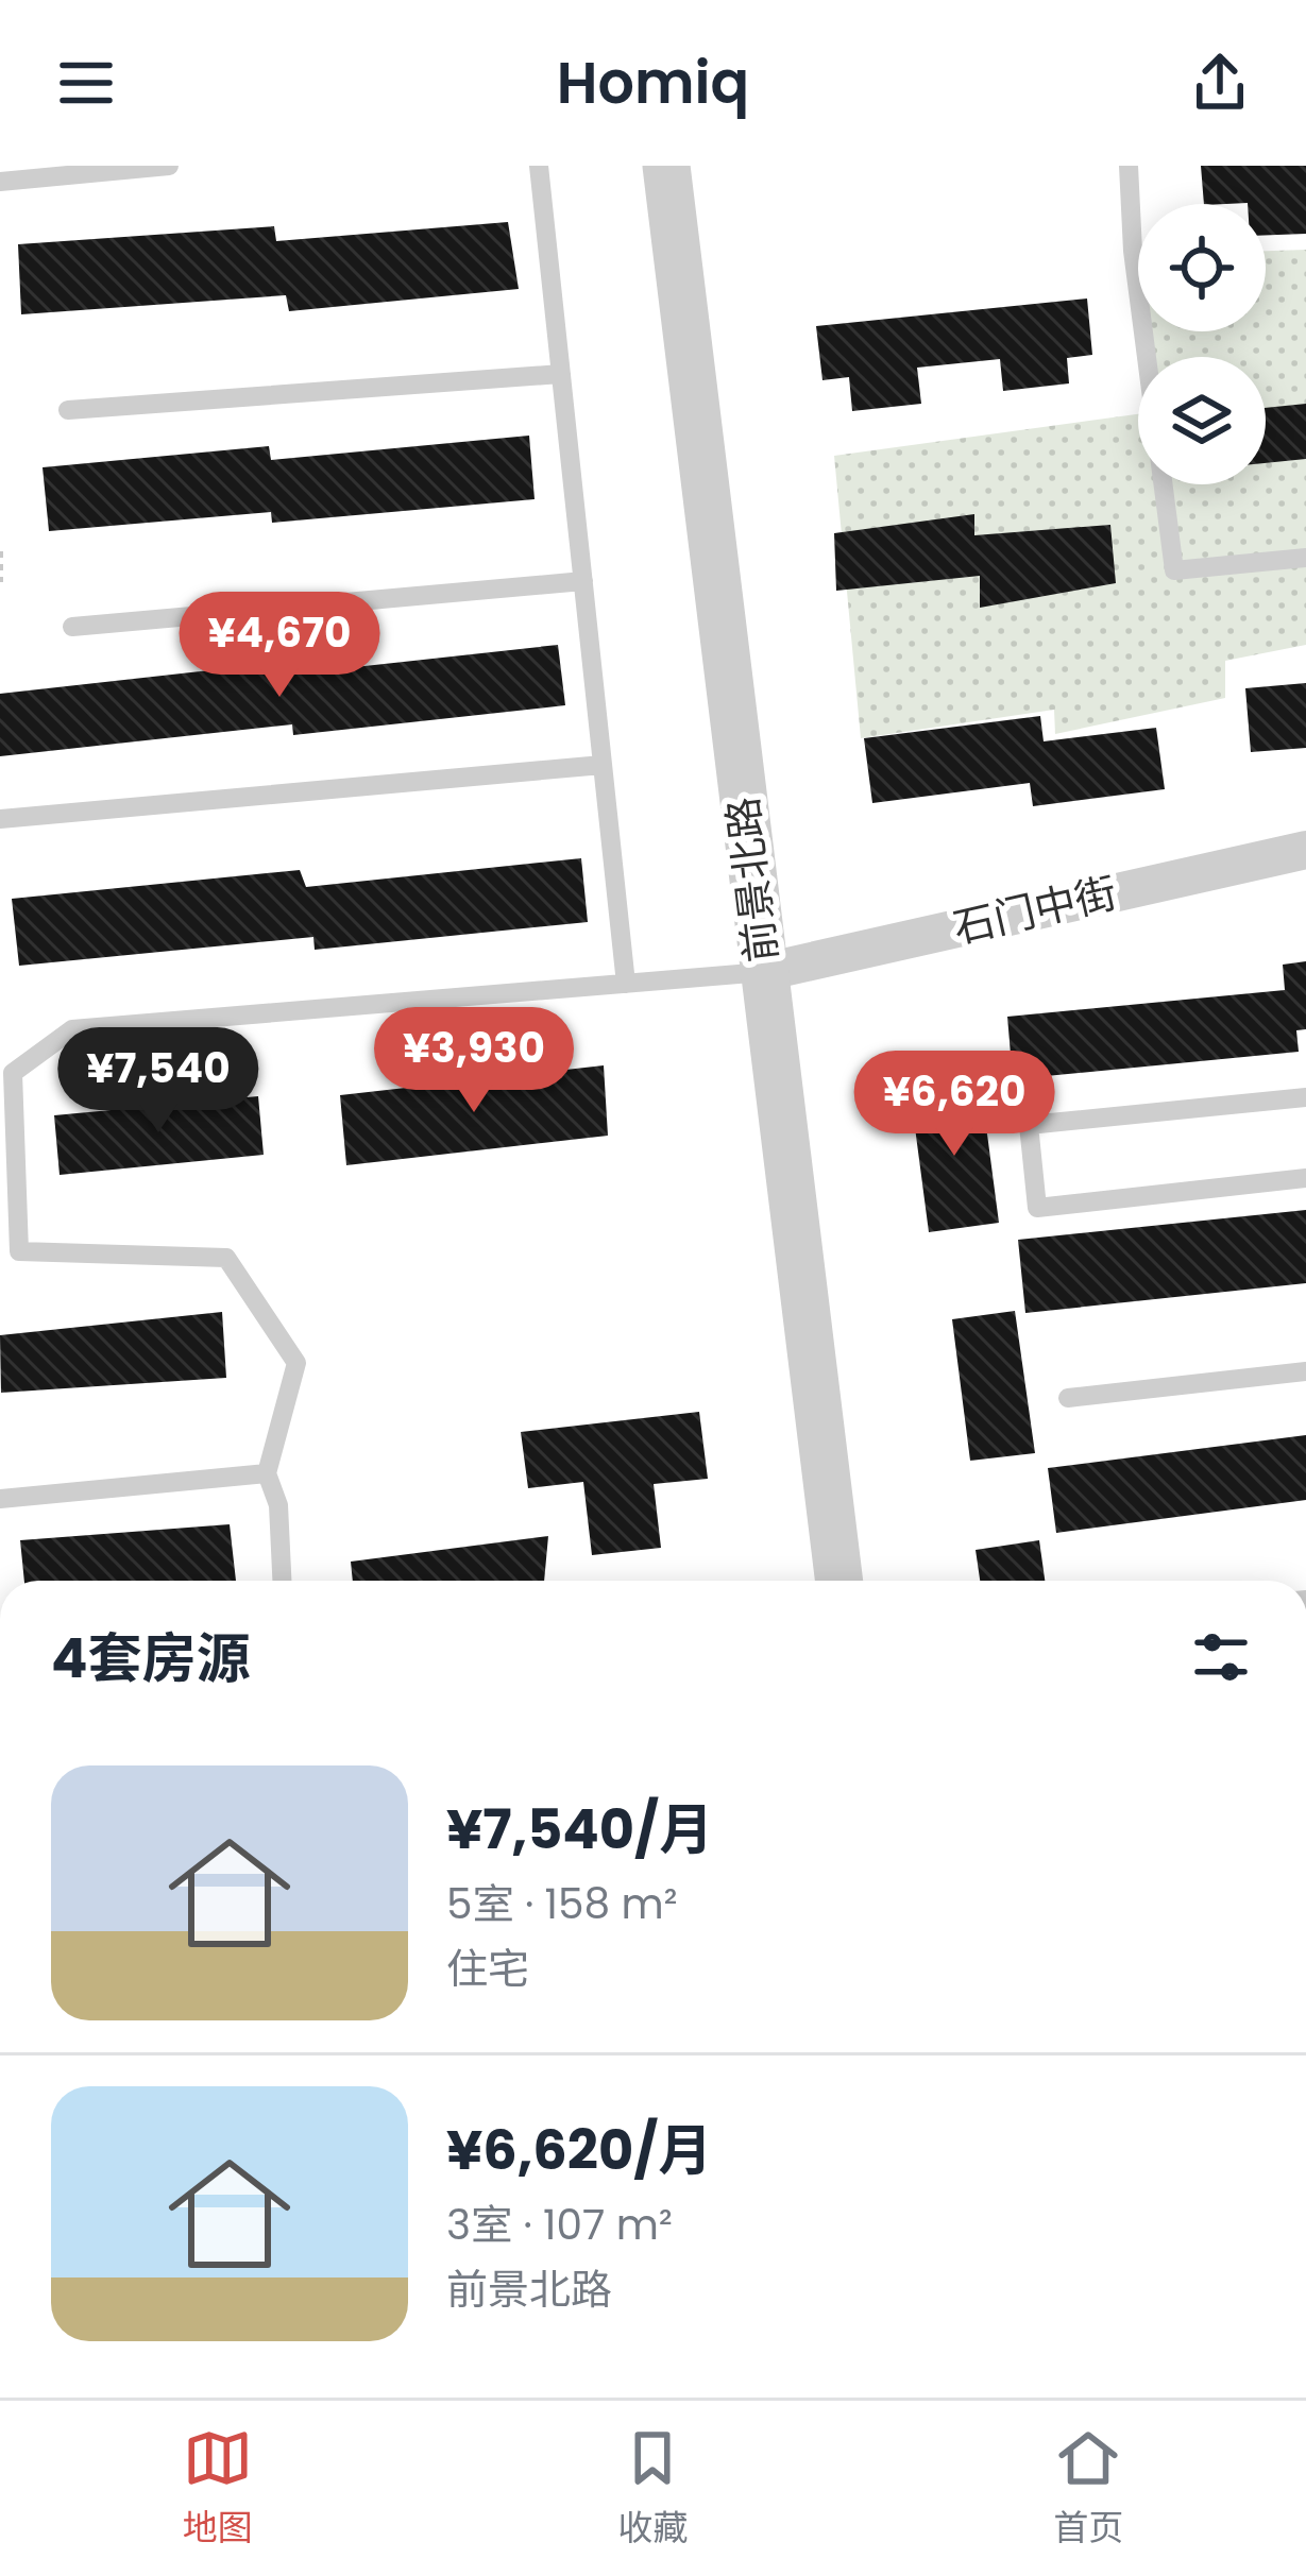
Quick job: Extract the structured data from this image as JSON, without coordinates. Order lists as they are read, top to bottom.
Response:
{
  "streets": {
    "street": ["前景北路", "石门中街"]
  },
  "crossings": [
    ["前景北路", "石门中街"]
  ],
  "page": {
    "header": "Homiq",
    "price": [
      "¥4,670",
      "¥3,930",
      "¥7,540",
      "¥6,620"
    ],
    "heading": "4套房源",
    "list": [
      {
        "name": "¥7,540/月",
        "note": "5室 · 158 m² · 住宅"
      },
      {
        "name": "¥6,620/月",
        "note": "3室 · 107 m² · 前景北路"
      }
    ],
    "tabs": ["地图", "收藏", "首页"]
  }
}
